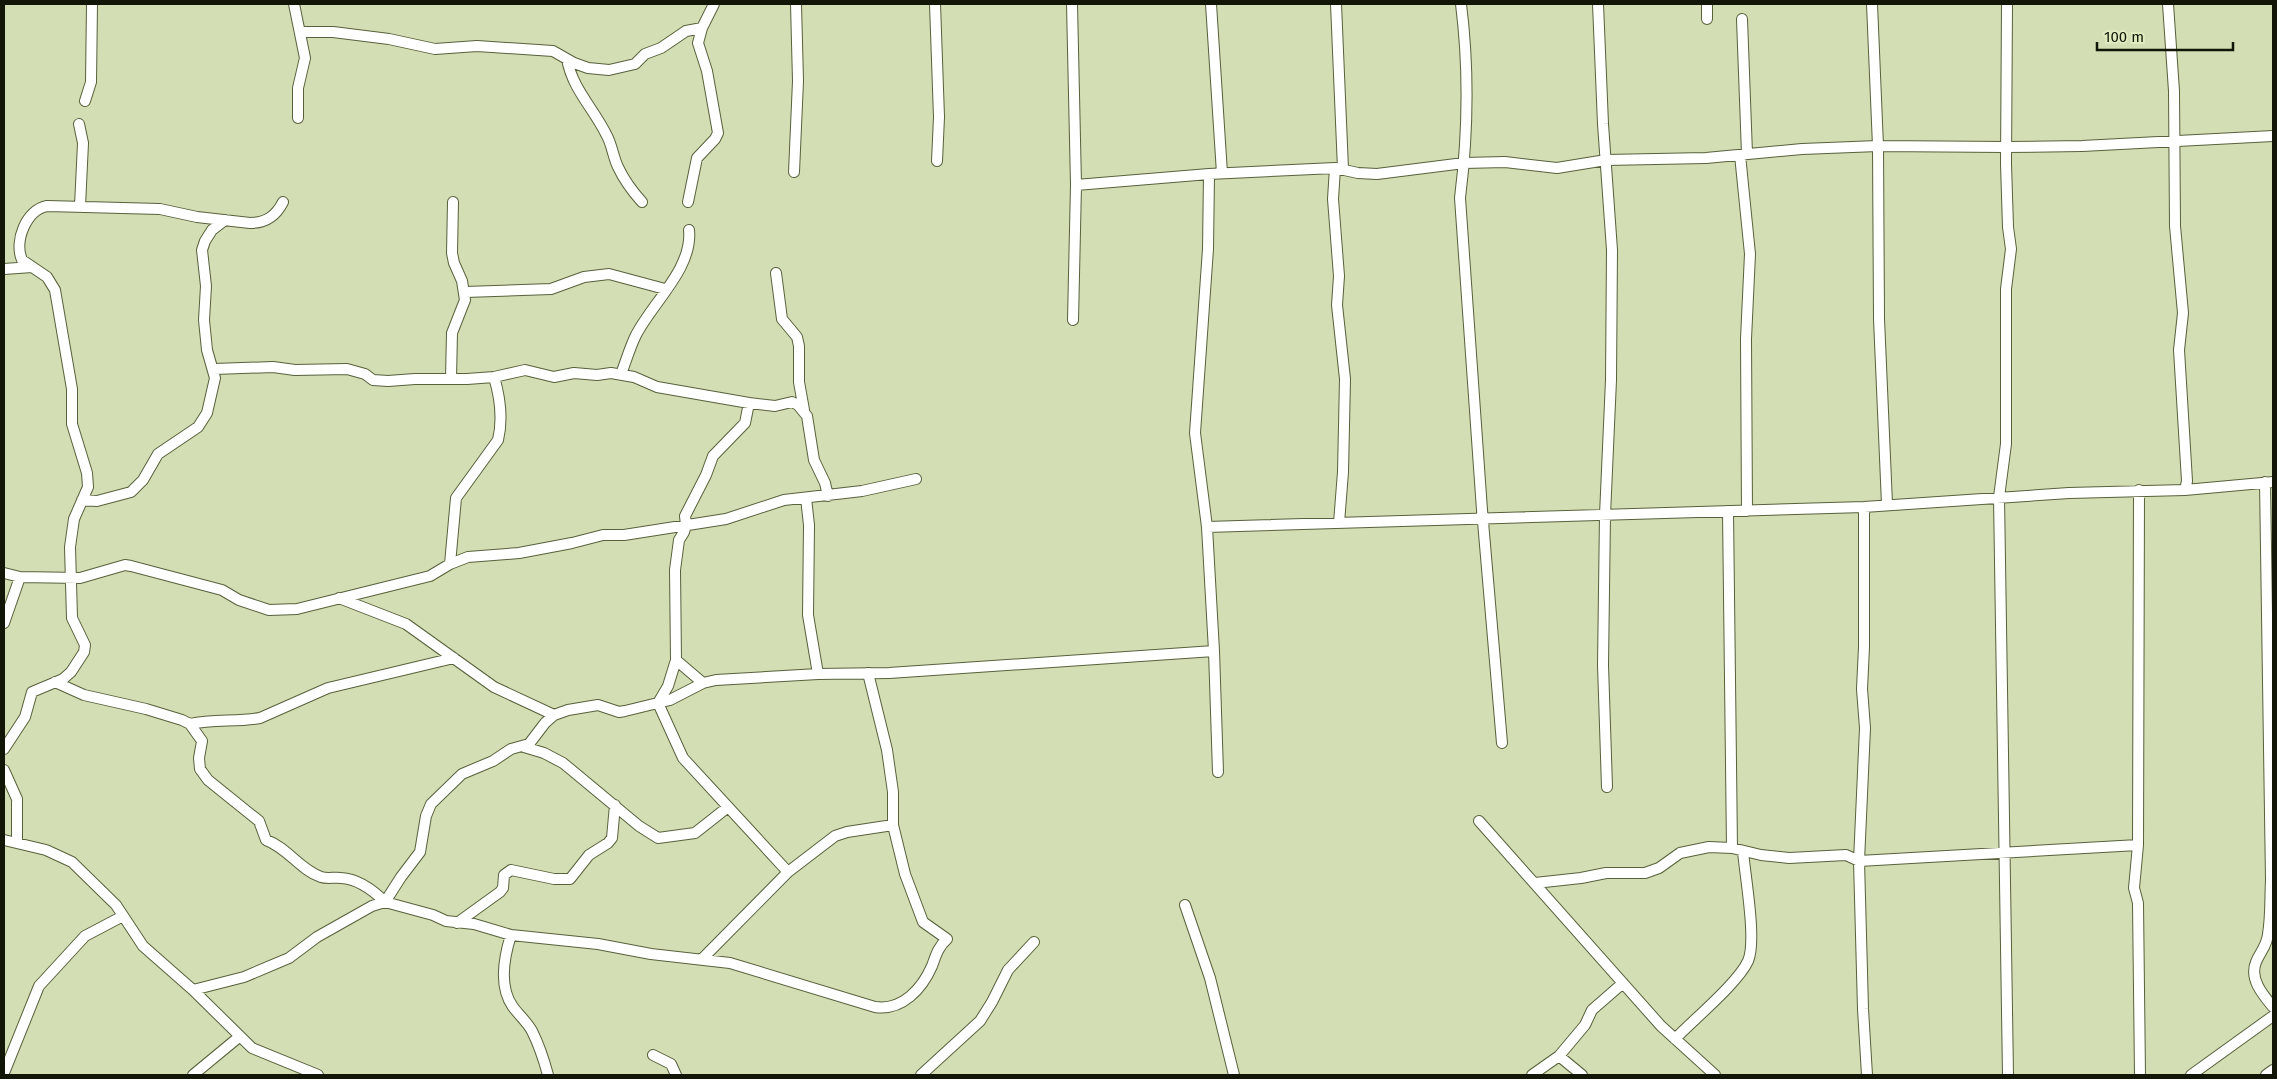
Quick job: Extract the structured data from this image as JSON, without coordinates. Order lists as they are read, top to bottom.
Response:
{
  "scale_bar": "100 m"
}
